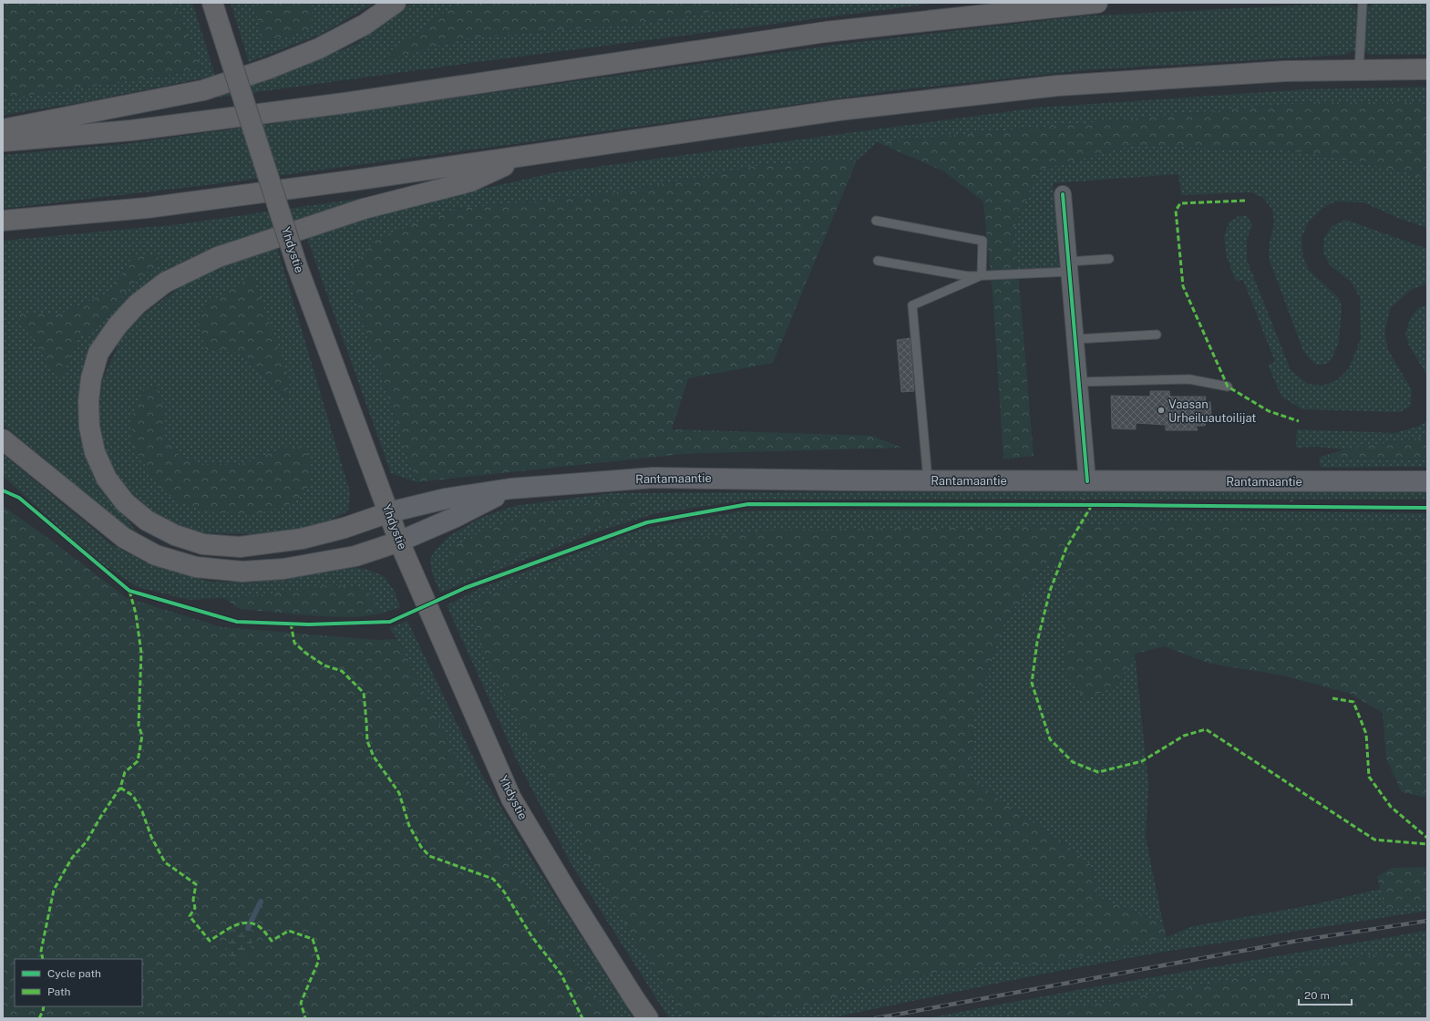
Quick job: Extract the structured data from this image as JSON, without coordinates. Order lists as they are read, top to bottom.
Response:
{
  "streets": {
    "highway": ["Yhdystie"],
    "main road": ["Rantamaantie"]
  },
  "crossings": [
    ["Yhdystie", "Rantamaantie"]
  ],
  "places": ["Vaasan Urheiluautoilijat"],
  "legend": ["Cycle path", "Path"],
  "scale_bar": "20 m"
}
